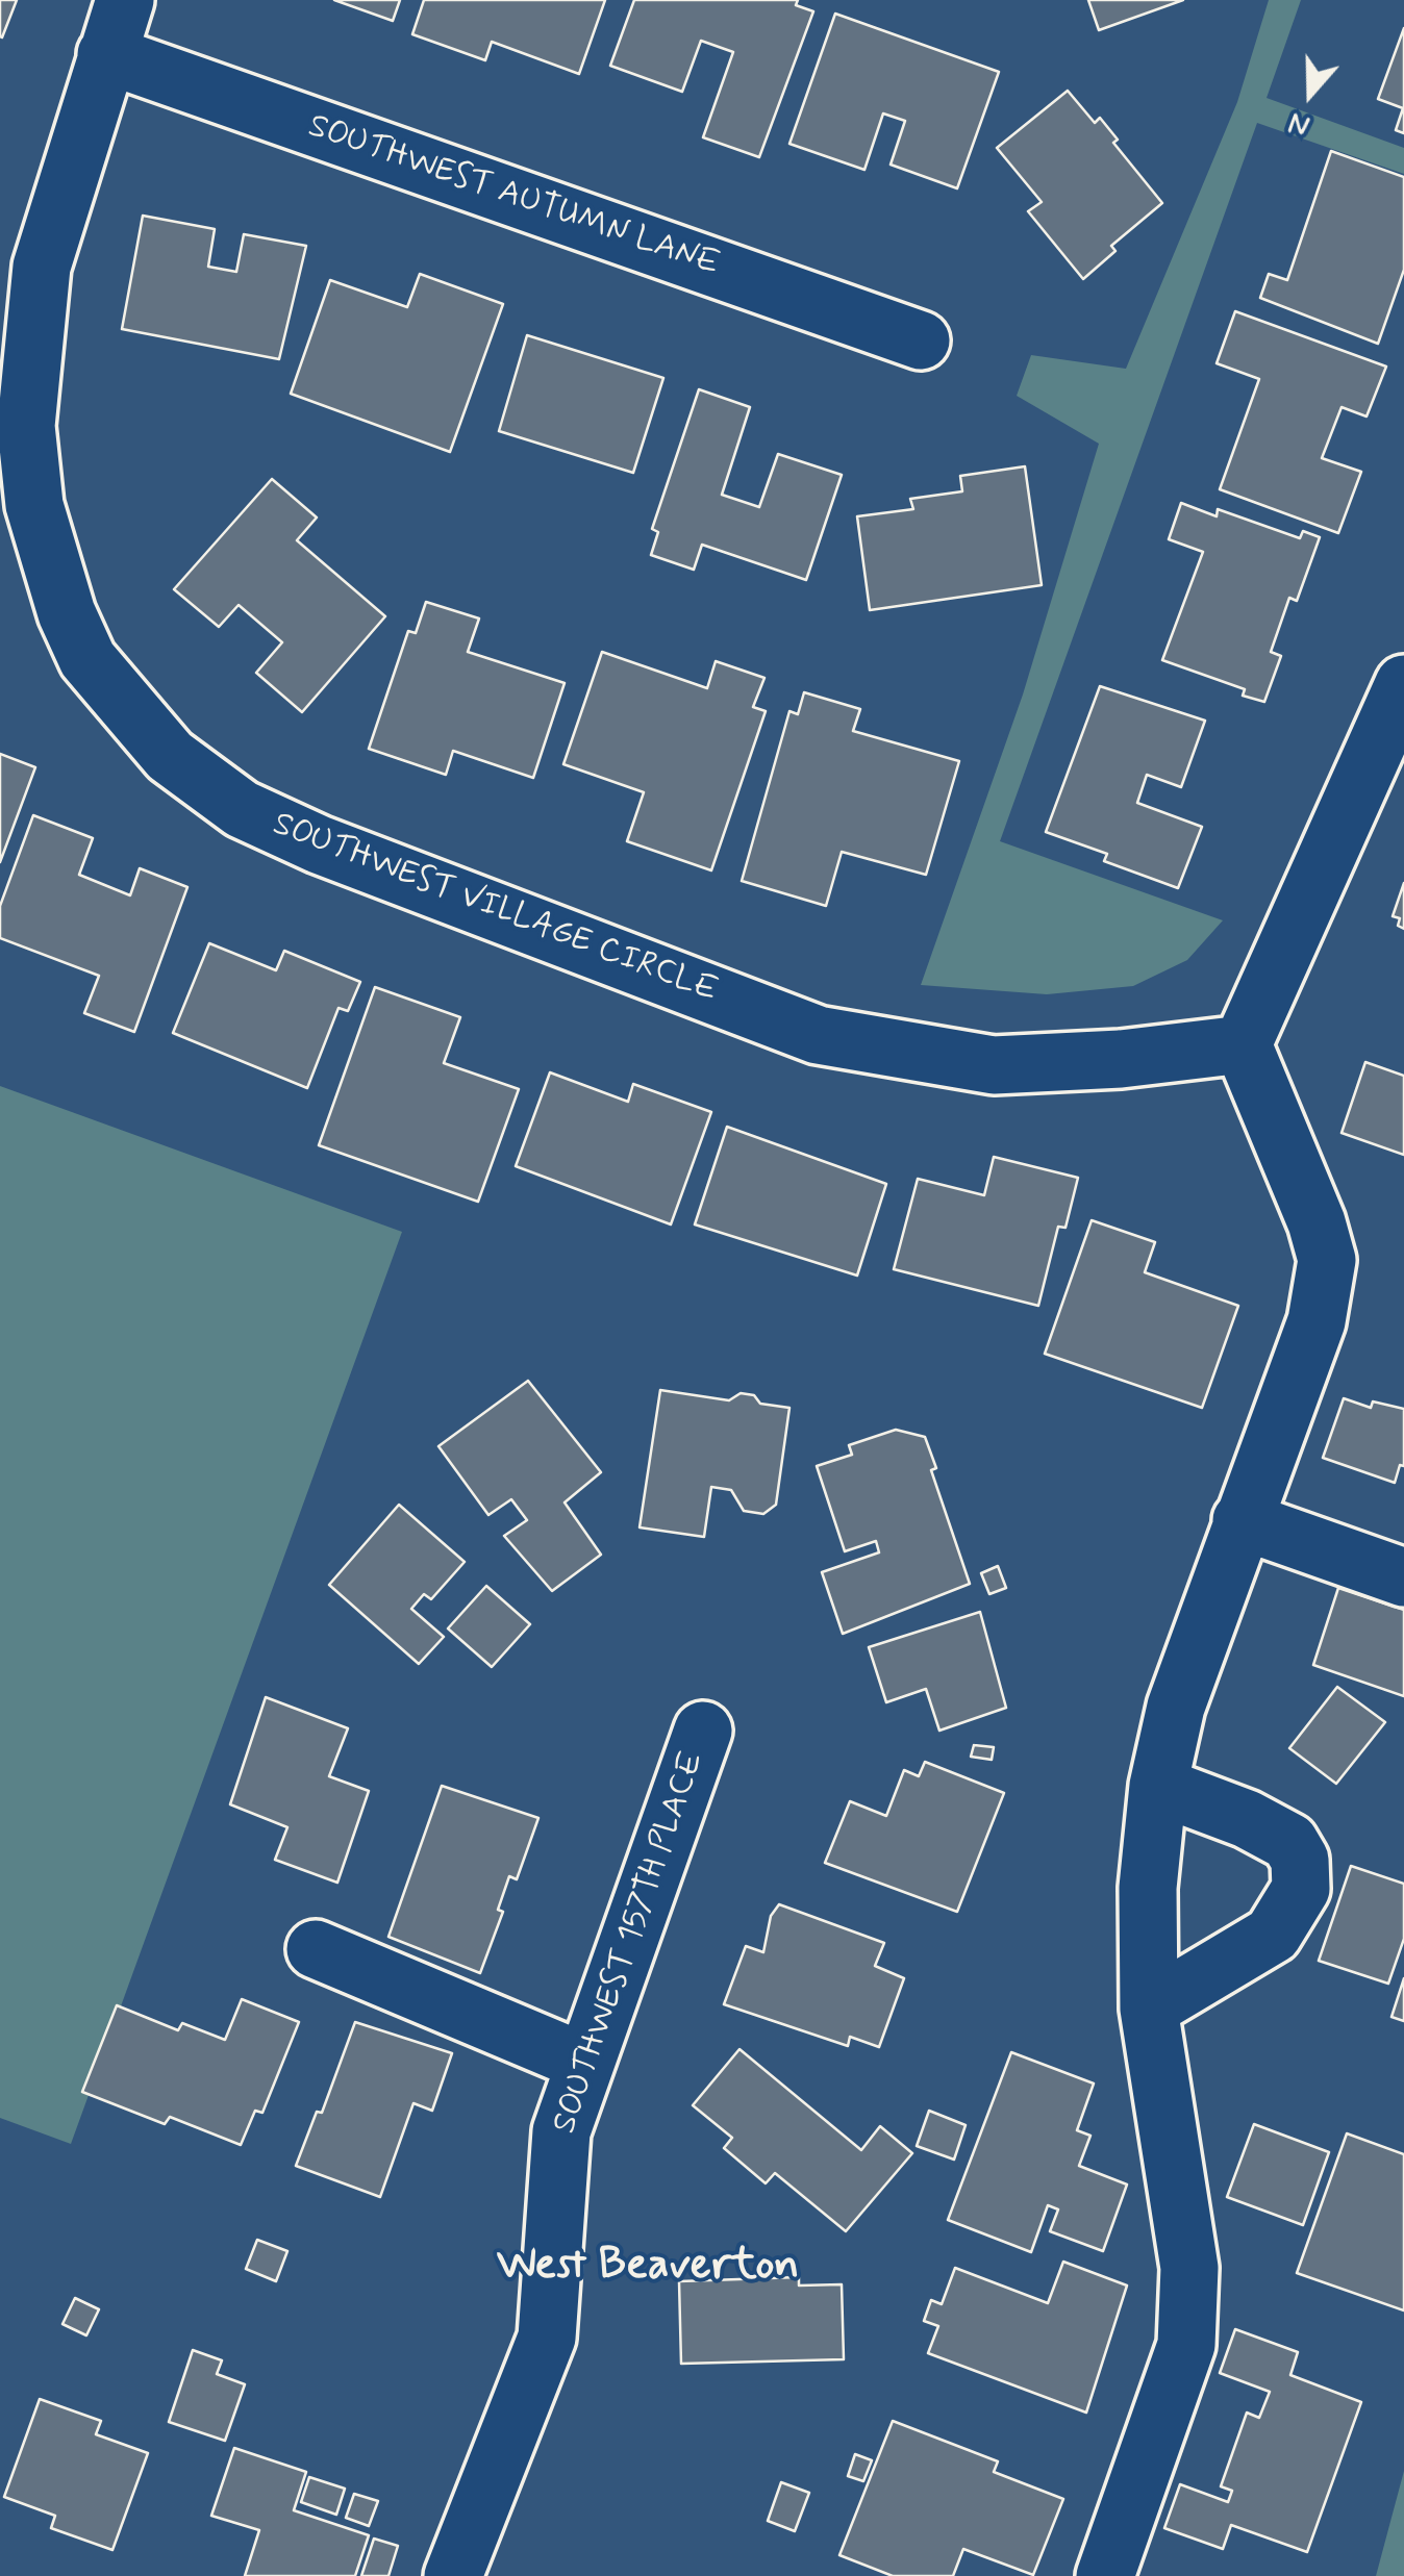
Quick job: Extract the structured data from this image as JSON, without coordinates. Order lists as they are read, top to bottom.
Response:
{
  "streets": {
    "street": ["SOUTHWEST AUTUMN LANE", "SOUTHWEST VILLAGE CIRCLE", "SOUTHWEST 157TH PLACE"]
  },
  "crossings": [
    ["SOUTHWEST AUTUMN LANE", "SOUTHWEST VILLAGE CIRCLE"]
  ],
  "districts": ["West Beaverton"],
  "north": "bottom"
}
